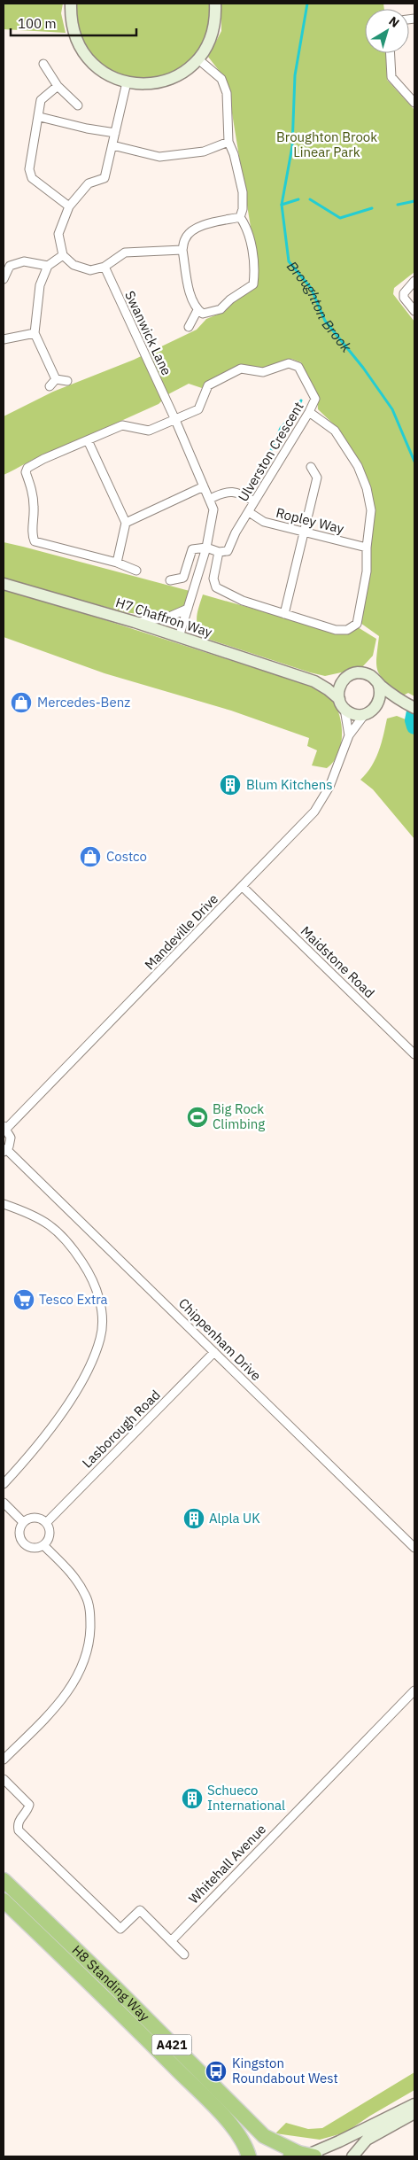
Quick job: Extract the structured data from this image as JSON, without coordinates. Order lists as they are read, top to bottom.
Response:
{
  "streets": {
    "highway": ["H8 Standing Way", "A421"],
    "street": [
      "Swanwick Lane",
      "Ulverston Crescent",
      "Ropley Way",
      "H7 Chaffron Way",
      "Mandeville Drive",
      "Maidstone Road",
      "Chippenham Drive",
      "Lasborough Road",
      "Whitehall Avenue"
    ]
  },
  "crossings": [
    ["Swanwick Lane", "Ulverston Crescent"],
    ["Swanwick Lane", "H7 Chaffron Way"],
    ["Ulverston Crescent", "Ropley Way"],
    ["H7 Chaffron Way", "Mandeville Drive"],
    ["Mandeville Drive", "Maidstone Road"],
    ["Chippenham Drive", "Lasborough Road"]
  ],
  "water": ["Broughton Brook"],
  "parks": ["Broughton Brook Linear Park"],
  "places": {
    "shop": ["Mercedes-Benz", "Costco"],
    "building": ["Blum Kitchens", "Alpla UK", "Schueco International"],
    "sports": ["Big Rock Climbing"],
    "supermarket": ["Tesco Extra"],
    "bus stop": ["Kingston Roundabout West"]
  },
  "scale_bar": "100 m",
  "north": "top right"
}
